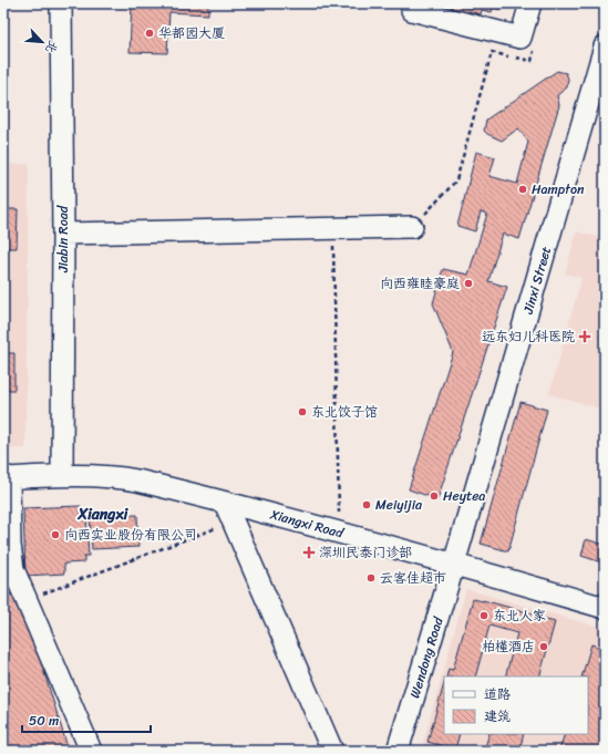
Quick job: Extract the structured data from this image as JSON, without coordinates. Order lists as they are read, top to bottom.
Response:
{
  "streets": {
    "street": [
      "Jiabin Road",
      "Jinxi Street",
      "Xiangxi Road",
      "Wendong Road"
    ]
  },
  "crossings": [
    ["Jiabin Road", "Xiangxi Road"],
    ["Jinxi Street", "Xiangxi Road"],
    ["Jinxi Street", "Wendong Road"],
    ["Xiangxi Road", "Wendong Road"]
  ],
  "districts": ["Xiangxi"],
  "places": {
    "other": [
      "华都园大厦",
      "Hampton",
      "向西雍睦豪庭",
      "东北饺子馆",
      "Heytea",
      "Meiyijia",
      "向西实业股份有限公司",
      "云客佳超市",
      "东北人家",
      "柏槿酒店"
    ],
    "health": ["远东妇儿科医院", "深圳民泰门诊部"]
  },
  "legend": ["道路", "建筑"],
  "scale_bar": "50 m",
  "north": "bottom right"
}
